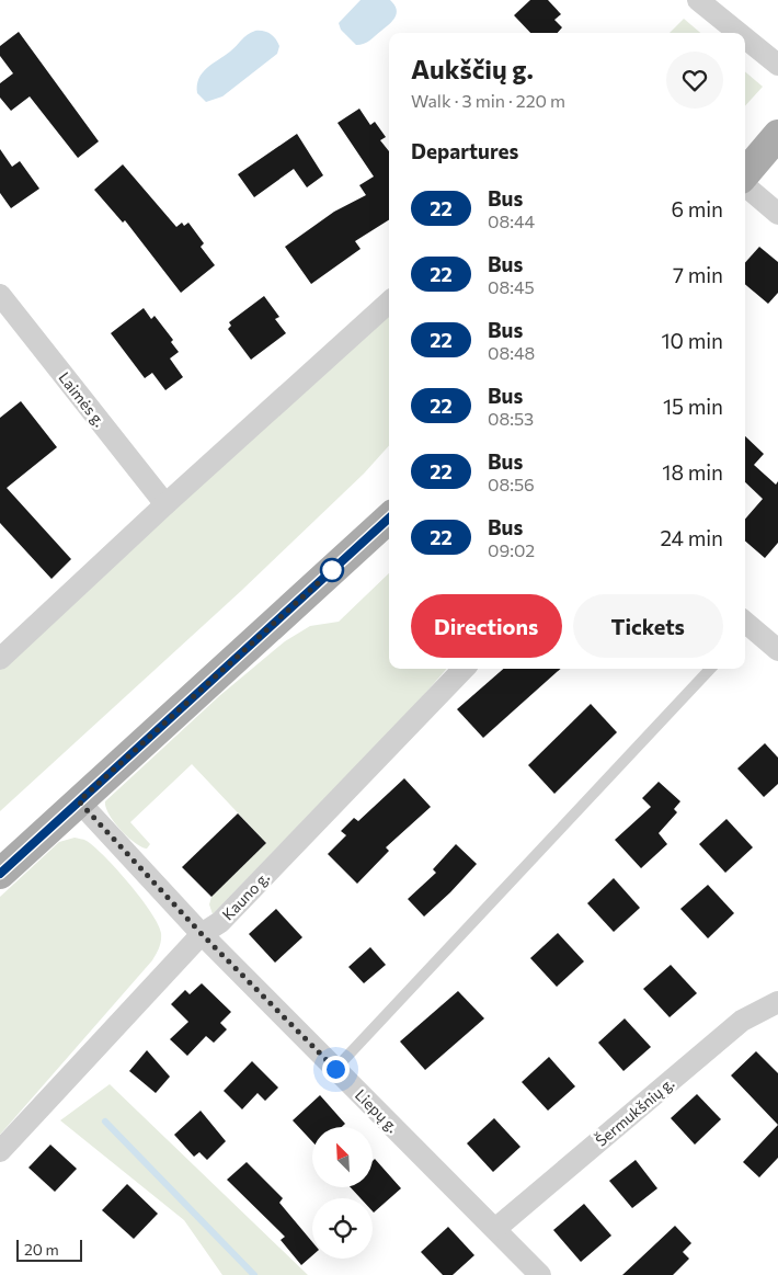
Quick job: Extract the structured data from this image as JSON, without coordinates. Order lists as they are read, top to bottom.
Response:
{
  "streets": {
    "street": [
      "Laimės g.",
      "Kauno g.",
      "Liepų g.",
      "Šermukšnių g."
    ]
  },
  "crossings": [
    ["Kauno g.", "Liepų g."],
    ["Liepų g.", "Šermukšnių g."]
  ],
  "lines": ["bus line 22"],
  "scale_bar": "20 m",
  "north": "top left",
  "page": {
    "heading": [
      ["Aukščių g.", "Walk · 3 min · 220 m"],
      "Departures"
    ],
    "list": [
      {
        "mark": "22",
        "name": "Bus",
        "note": "08:44",
        "value": "6 min"
      },
      {
        "mark": "22",
        "name": "Bus",
        "note": "08:45",
        "value": "7 min"
      },
      {
        "mark": "22",
        "name": "Bus",
        "note": "08:48",
        "value": "10 min"
      },
      {
        "mark": "22",
        "name": "Bus",
        "note": "08:53",
        "value": "15 min"
      },
      {
        "mark": "22",
        "name": "Bus",
        "note": "08:56",
        "value": "18 min"
      },
      {
        "mark": "22",
        "name": "Bus",
        "note": "09:02",
        "value": "24 min"
      }
    ],
    "buttons": ["Directions", "Tickets"],
    "scale": "20 m"
  }
}
